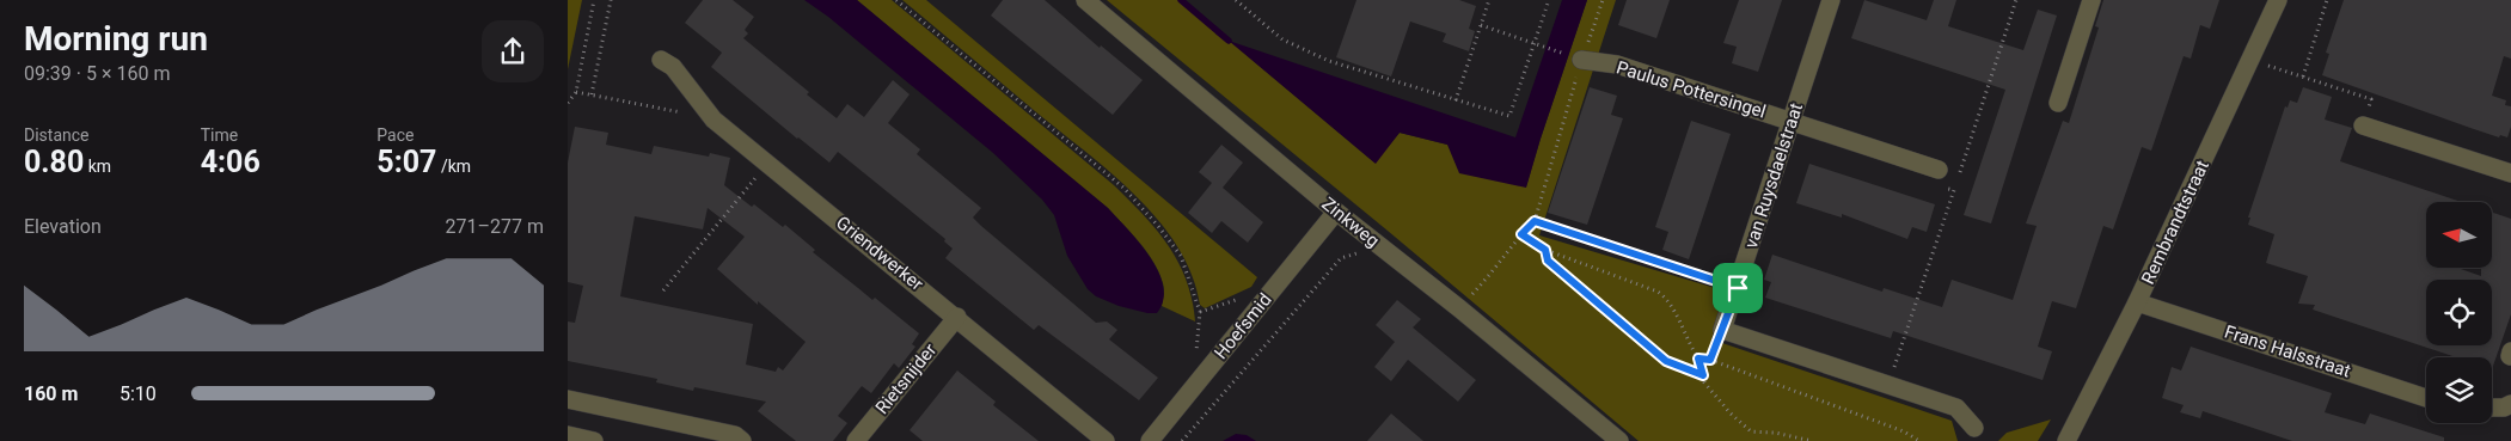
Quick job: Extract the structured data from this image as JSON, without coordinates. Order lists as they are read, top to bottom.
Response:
{
  "streets": {
    "street": [
      "Paulus Pottersingel",
      "van Ruysdaelstraat",
      "Zinkweg",
      "Rembrandtstraat",
      "Griendwerker",
      "Hoefsmid",
      "Frans Halsstraat",
      "Rietsnijder"
    ]
  },
  "crossings": [
    ["Paulus Pottersingel", "van Ruysdaelstraat"],
    ["Zinkweg", "Hoefsmid"],
    ["Rembrandtstraat", "Frans Halsstraat"],
    ["Griendwerker", "Rietsnijder"]
  ],
  "north": "left",
  "page": {
    "heading": ["Morning run", "09:39 · 5 × 160 m"],
    "stats": [
      ["Distance", "0.80 km"],
      ["Time", "4:06"],
      ["Pace", "5:07 /km"]
    ],
    "chart": ["Elevation", "271–277 m"],
    "list": [
      {
        "name": "160 m",
        "note": "5:10"
      }
    ]
  }
}
